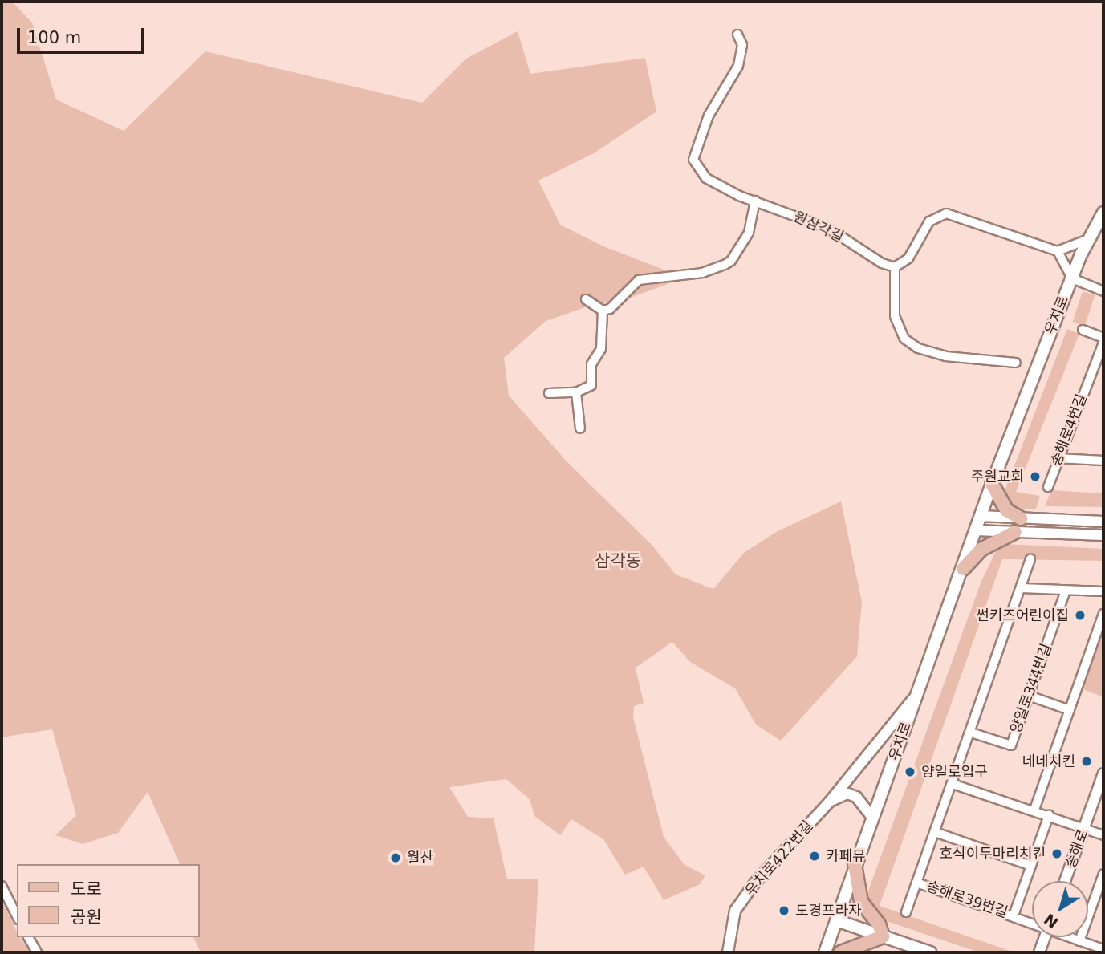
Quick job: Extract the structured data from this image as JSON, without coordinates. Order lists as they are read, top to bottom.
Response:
{
  "streets": {
    "main road": ["우치로"],
    "street": [
      "원삼각길",
      "송해로4번길",
      "양일로344번길",
      "송해로",
      "우치로422번길",
      "송해로39번길"
    ]
  },
  "crossings": [
    ["우치로", "우치로422번길"]
  ],
  "districts": ["삼각동"],
  "places": [
    "주원교회",
    "썬키즈어린이집",
    "네네치킨",
    "양일로입구",
    "호식이두마리치킨",
    "카페뮤",
    "월산",
    "도경프라자"
  ],
  "legend": ["도로", "공원"],
  "scale_bar": "100 m",
  "north": "bottom left"
}
